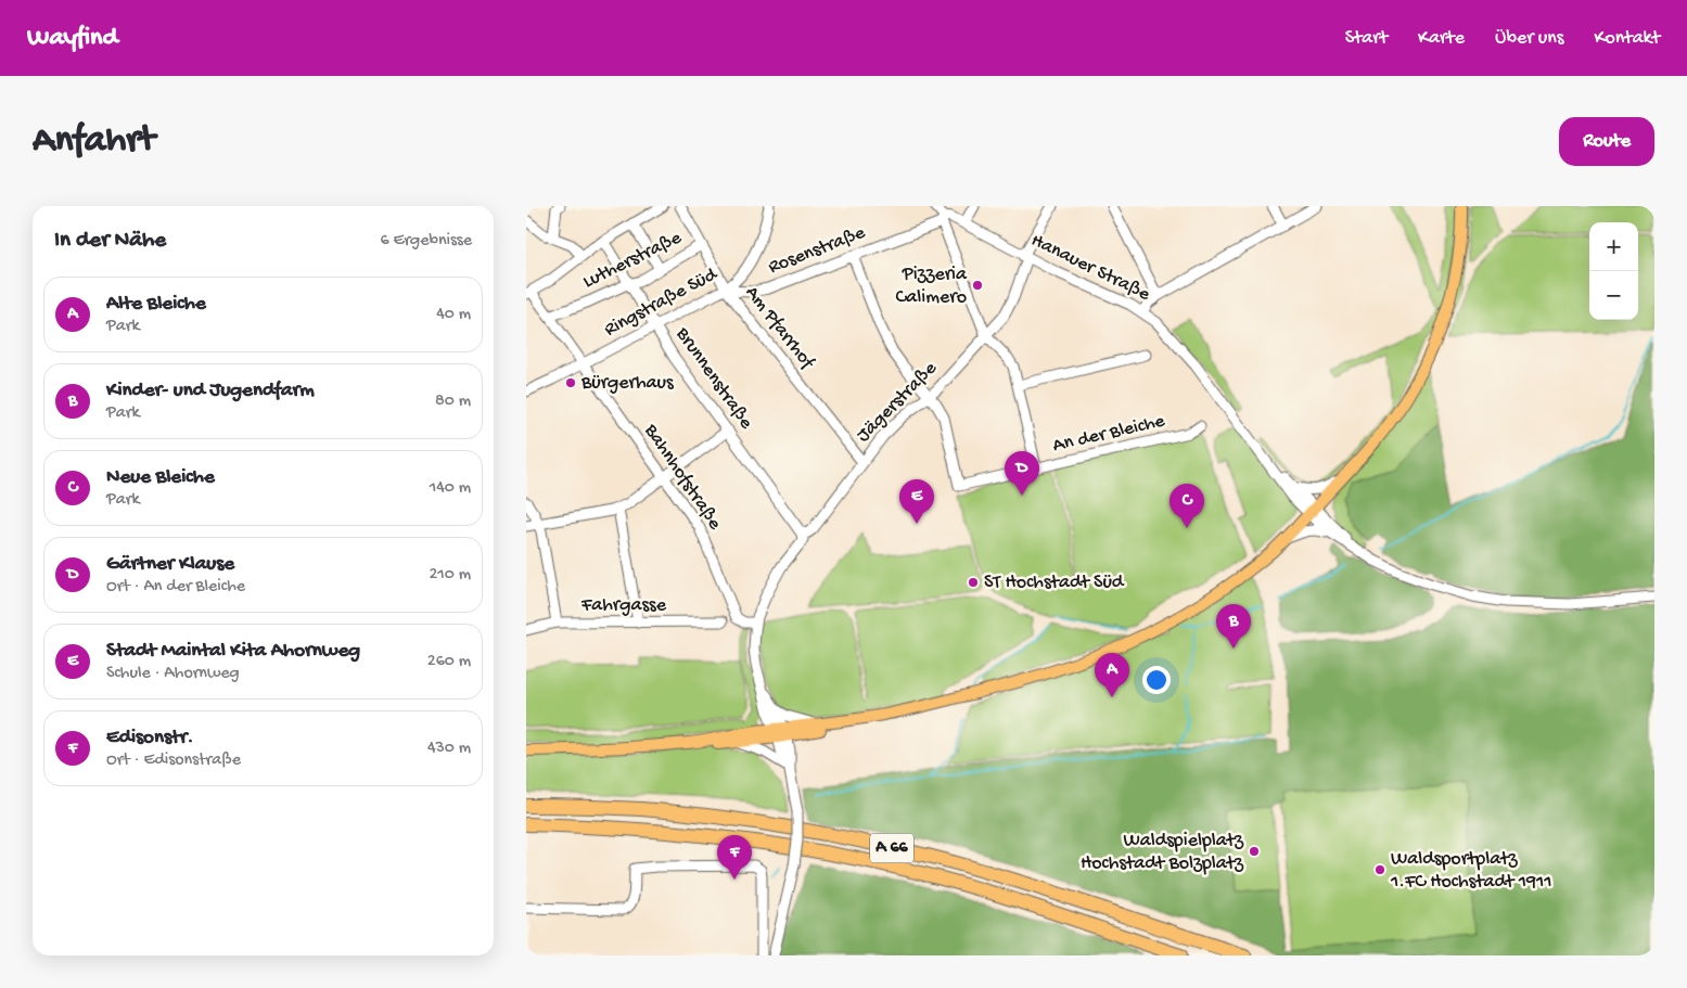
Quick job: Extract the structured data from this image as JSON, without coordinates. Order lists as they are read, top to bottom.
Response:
{
  "streets": {
    "highway": ["A 66"],
    "street": [
      "Rosenstraße",
      "Lutherstraße",
      "Hanauer Straße",
      "Ringstraße Süd",
      "Am Pfarrhof",
      "Brunnenstraße",
      "Jägerstraße",
      "An der Bleiche",
      "Bahnhofstraße",
      "Fahrgasse"
    ]
  },
  "crossings": [
    ["Rosenstraße", "Hanauer Straße"],
    ["Rosenstraße", "Ringstraße Süd"],
    ["Rosenstraße", "Am Pfarrhof"],
    ["Lutherstraße", "Am Pfarrhof"],
    ["Lutherstraße", "Brunnenstraße"],
    ["Lutherstraße", "Bahnhofstraße"],
    ["Hanauer Straße", "Jägerstraße"],
    ["Ringstraße Süd", "Am Pfarrhof"],
    ["Ringstraße Süd", "Brunnenstraße"],
    ["Ringstraße Süd", "Bahnhofstraße"],
    ["Am Pfarrhof", "Jägerstraße"],
    ["Brunnenstraße", "Jägerstraße"],
    ["Jägerstraße", "An der Bleiche"],
    ["Jägerstraße", "Bahnhofstraße"]
  ],
  "places": [
    "Pizzeria Calimero",
    "Bürgerhaus",
    "ST Hochstadt Süd",
    "Waldspielplatz Hochstadt Bolzplatz",
    "Waldsportplatz 1.FC Hochstadt 1911"
  ],
  "page": {
    "header": "Wayfind",
    "nav": [
      "Start",
      "Karte",
      "Über uns",
      "Kontakt"
    ],
    "buttons": "Route",
    "title": "Anfahrt",
    "heading": ["In der Nähe", "6 Ergebnisse"],
    "map_buttons": ["+", "−"],
    "list": [
      {
        "mark": "A",
        "name": "Alte Bleiche",
        "note": "Park",
        "value": "40 m"
      },
      {
        "mark": "B",
        "name": "Kinder- und Jugendfarm",
        "note": "Park",
        "value": "80 m"
      },
      {
        "mark": "C",
        "name": "Neue Bleiche",
        "note": "Park",
        "value": "140 m"
      },
      {
        "mark": "D",
        "name": "Gärtner Klause",
        "note": "Ort · An der Bleiche",
        "value": "210 m"
      },
      {
        "mark": "E",
        "name": "Stadt Maintal Kita Ahornweg",
        "note": "Schule · Ahornweg",
        "value": "260 m"
      },
      {
        "mark": "F",
        "name": "Edisonstr.",
        "note": "Ort · Edisonstraße",
        "value": "430 m"
      }
    ],
    "pins": [
      "D",
      "E",
      "C",
      "B",
      "A",
      "F"
    ]
  }
}
